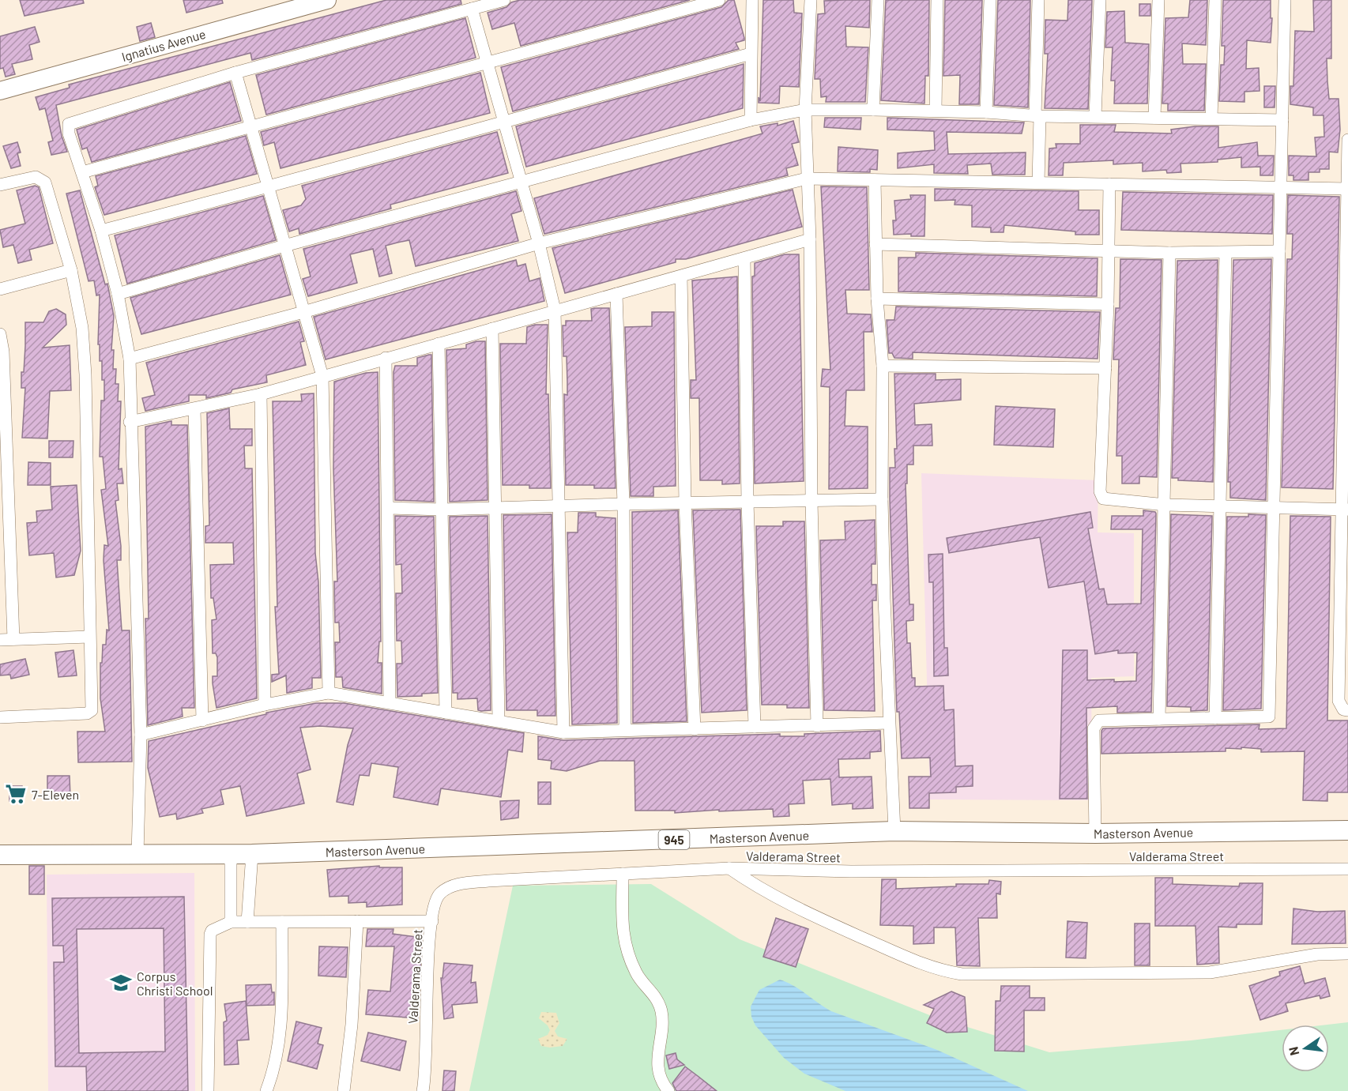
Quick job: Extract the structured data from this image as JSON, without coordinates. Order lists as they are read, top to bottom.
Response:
{
  "streets": {
    "main road": ["Masterson Avenue", "945"],
    "street": ["Ignatius Avenue", "Valderama Street"]
  },
  "places": {
    "supermarket": ["7-Eleven"],
    "school or university": ["Corpus Christi School"]
  },
  "north": "left"
}
